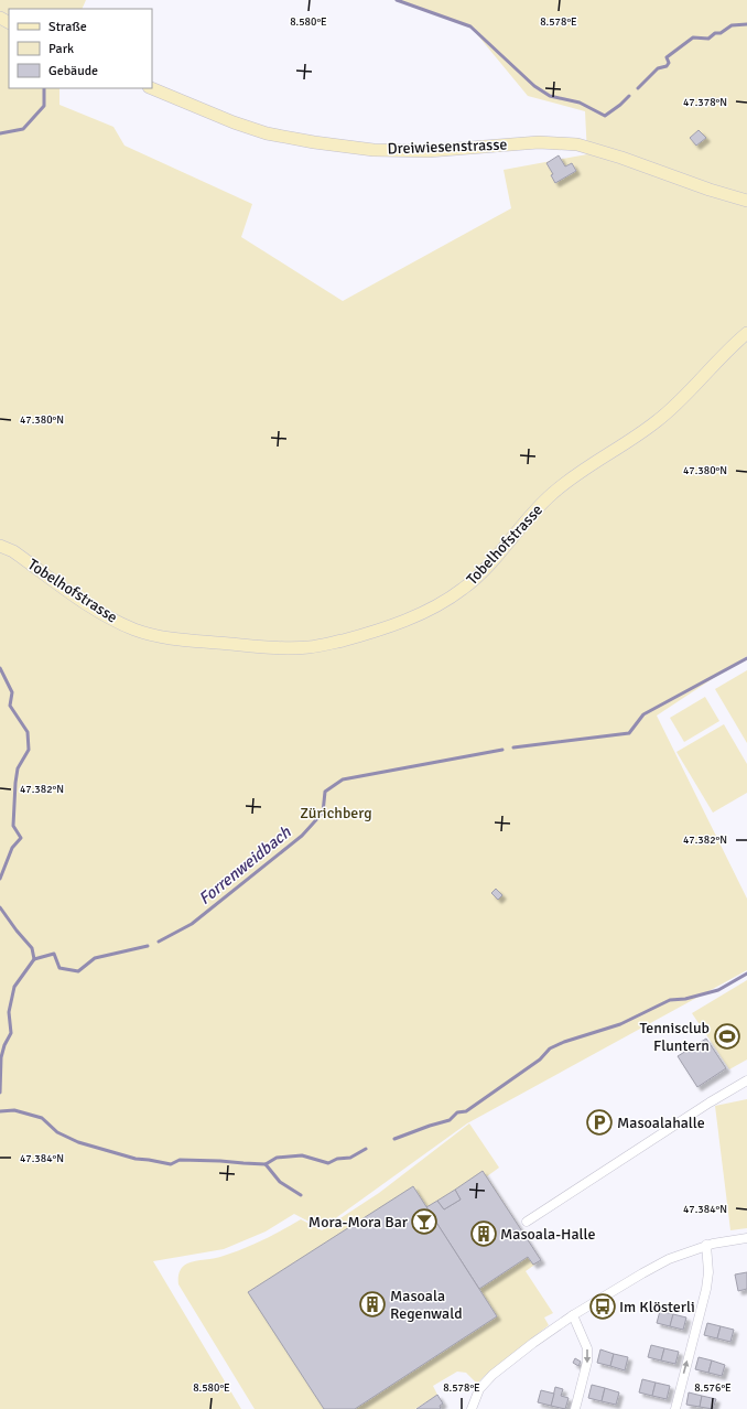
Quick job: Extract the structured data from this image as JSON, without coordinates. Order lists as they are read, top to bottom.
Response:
{
  "streets": {
    "main road": ["Dreiwiesenstrasse", "Tobelhofstrasse"]
  },
  "water": ["Forrenweidbach"],
  "parks": ["Zürichberg"],
  "places": {
    "sports": ["Tennisclub Fluntern"],
    "parking": ["Masoalahalle"],
    "bar": ["Mora-Mora Bar"],
    "building": ["Masoala-Halle", "Masoala Regenwald"],
    "bus stop": ["Im Klösterli"]
  },
  "legend": ["Straße", "Park", "Gebäude"],
  "coordinates": [
    "8.580°E",
    "8.578°E",
    "47.378°N",
    "47.380°N",
    "47.382°N",
    "47.384°N",
    "8.576°E"
  ]
}
